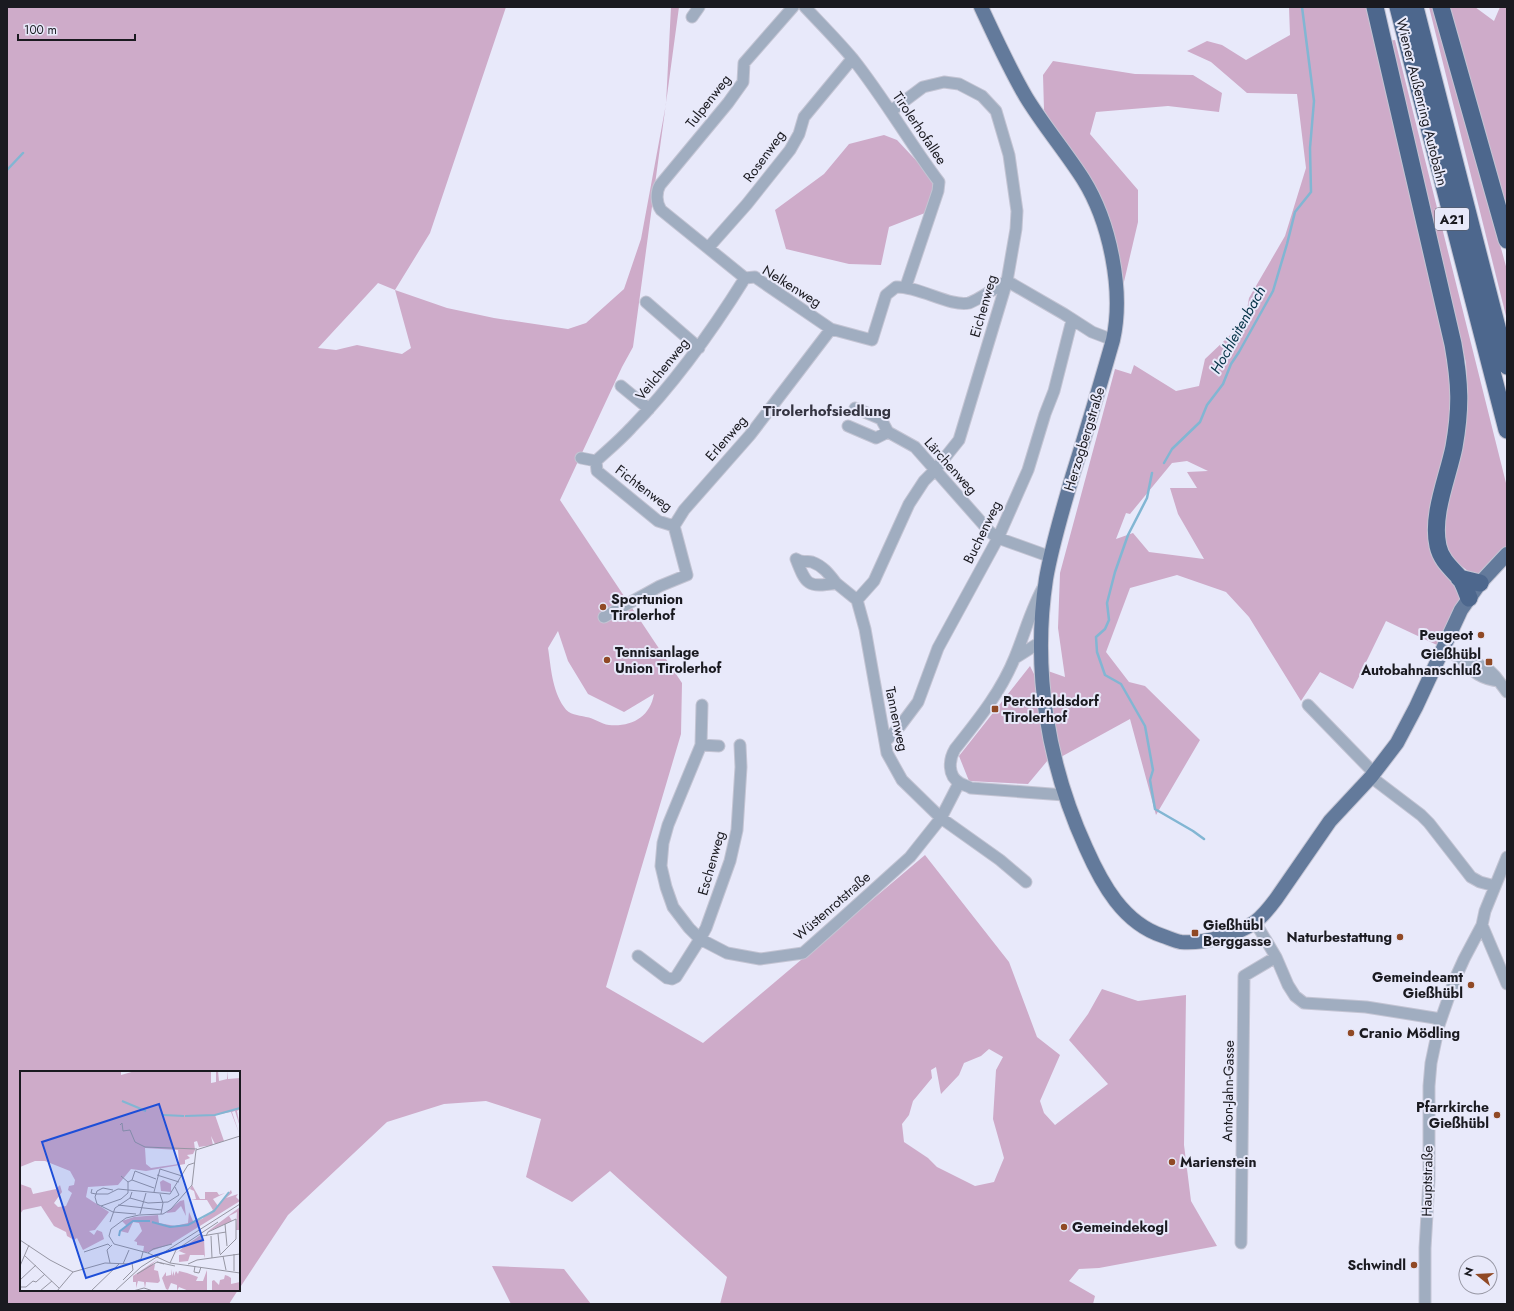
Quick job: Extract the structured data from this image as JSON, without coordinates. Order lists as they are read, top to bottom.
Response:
{
  "streets": {
    "highway": ["Wiener Außenring Autobahn", "A21"],
    "main road": ["Herzogbergstraße"],
    "street": [
      "Tulpenweg",
      "Tirolerhofallee",
      "Rosenweg",
      "Nelkenweg",
      "Eichenweg",
      "Veilchenweg",
      "Erlenweg",
      "Lärchenweg",
      "Fichtenweg",
      "Buchenweg",
      "Tannenweg",
      "Eschenweg",
      "Wüstenrotstraße",
      "Anton-Jahn-Gasse",
      "Hauptstraße"
    ]
  },
  "crossings": [
    ["Tulpenweg", "Nelkenweg"],
    ["Tirolerhofallee", "Rosenweg"],
    ["Tirolerhofallee", "Nelkenweg"],
    ["Tirolerhofallee", "Eichenweg"],
    ["Rosenweg", "Nelkenweg"],
    ["Nelkenweg", "Veilchenweg"],
    ["Nelkenweg", "Erlenweg"],
    ["Eichenweg", "Lärchenweg"],
    ["Eichenweg", "Tannenweg"],
    ["Veilchenweg", "Fichtenweg"],
    ["Erlenweg", "Fichtenweg"],
    ["Herzogbergstraße", "Lärchenweg"],
    ["Lärchenweg", "Buchenweg"],
    ["Buchenweg", "Tannenweg"],
    ["Tannenweg", "Wüstenrotstraße"],
    ["Eschenweg", "Wüstenrotstraße"]
  ],
  "districts": ["Tirolerhofsiedlung"],
  "water": ["Hochleitenbach"],
  "places": {
    "other": [
      "Sportunion Tirolerhof",
      "Peugeot",
      "Tennisanlage Union Tirolerhof",
      "Naturbestattung",
      "Gemeindeamt Gießhübl",
      "Cranio Mödling",
      "Pfarrkirche Gießhübl",
      "Marienstein",
      "Gemeindekogl",
      "Schwindl"
    ],
    "transit": ["Gießhübl Autobahnanschluß", "Perchtoldsdorf Tirolerhof", "Gießhübl Berggasse"]
  },
  "scale_bar": "100 m",
  "north": "left"
}
